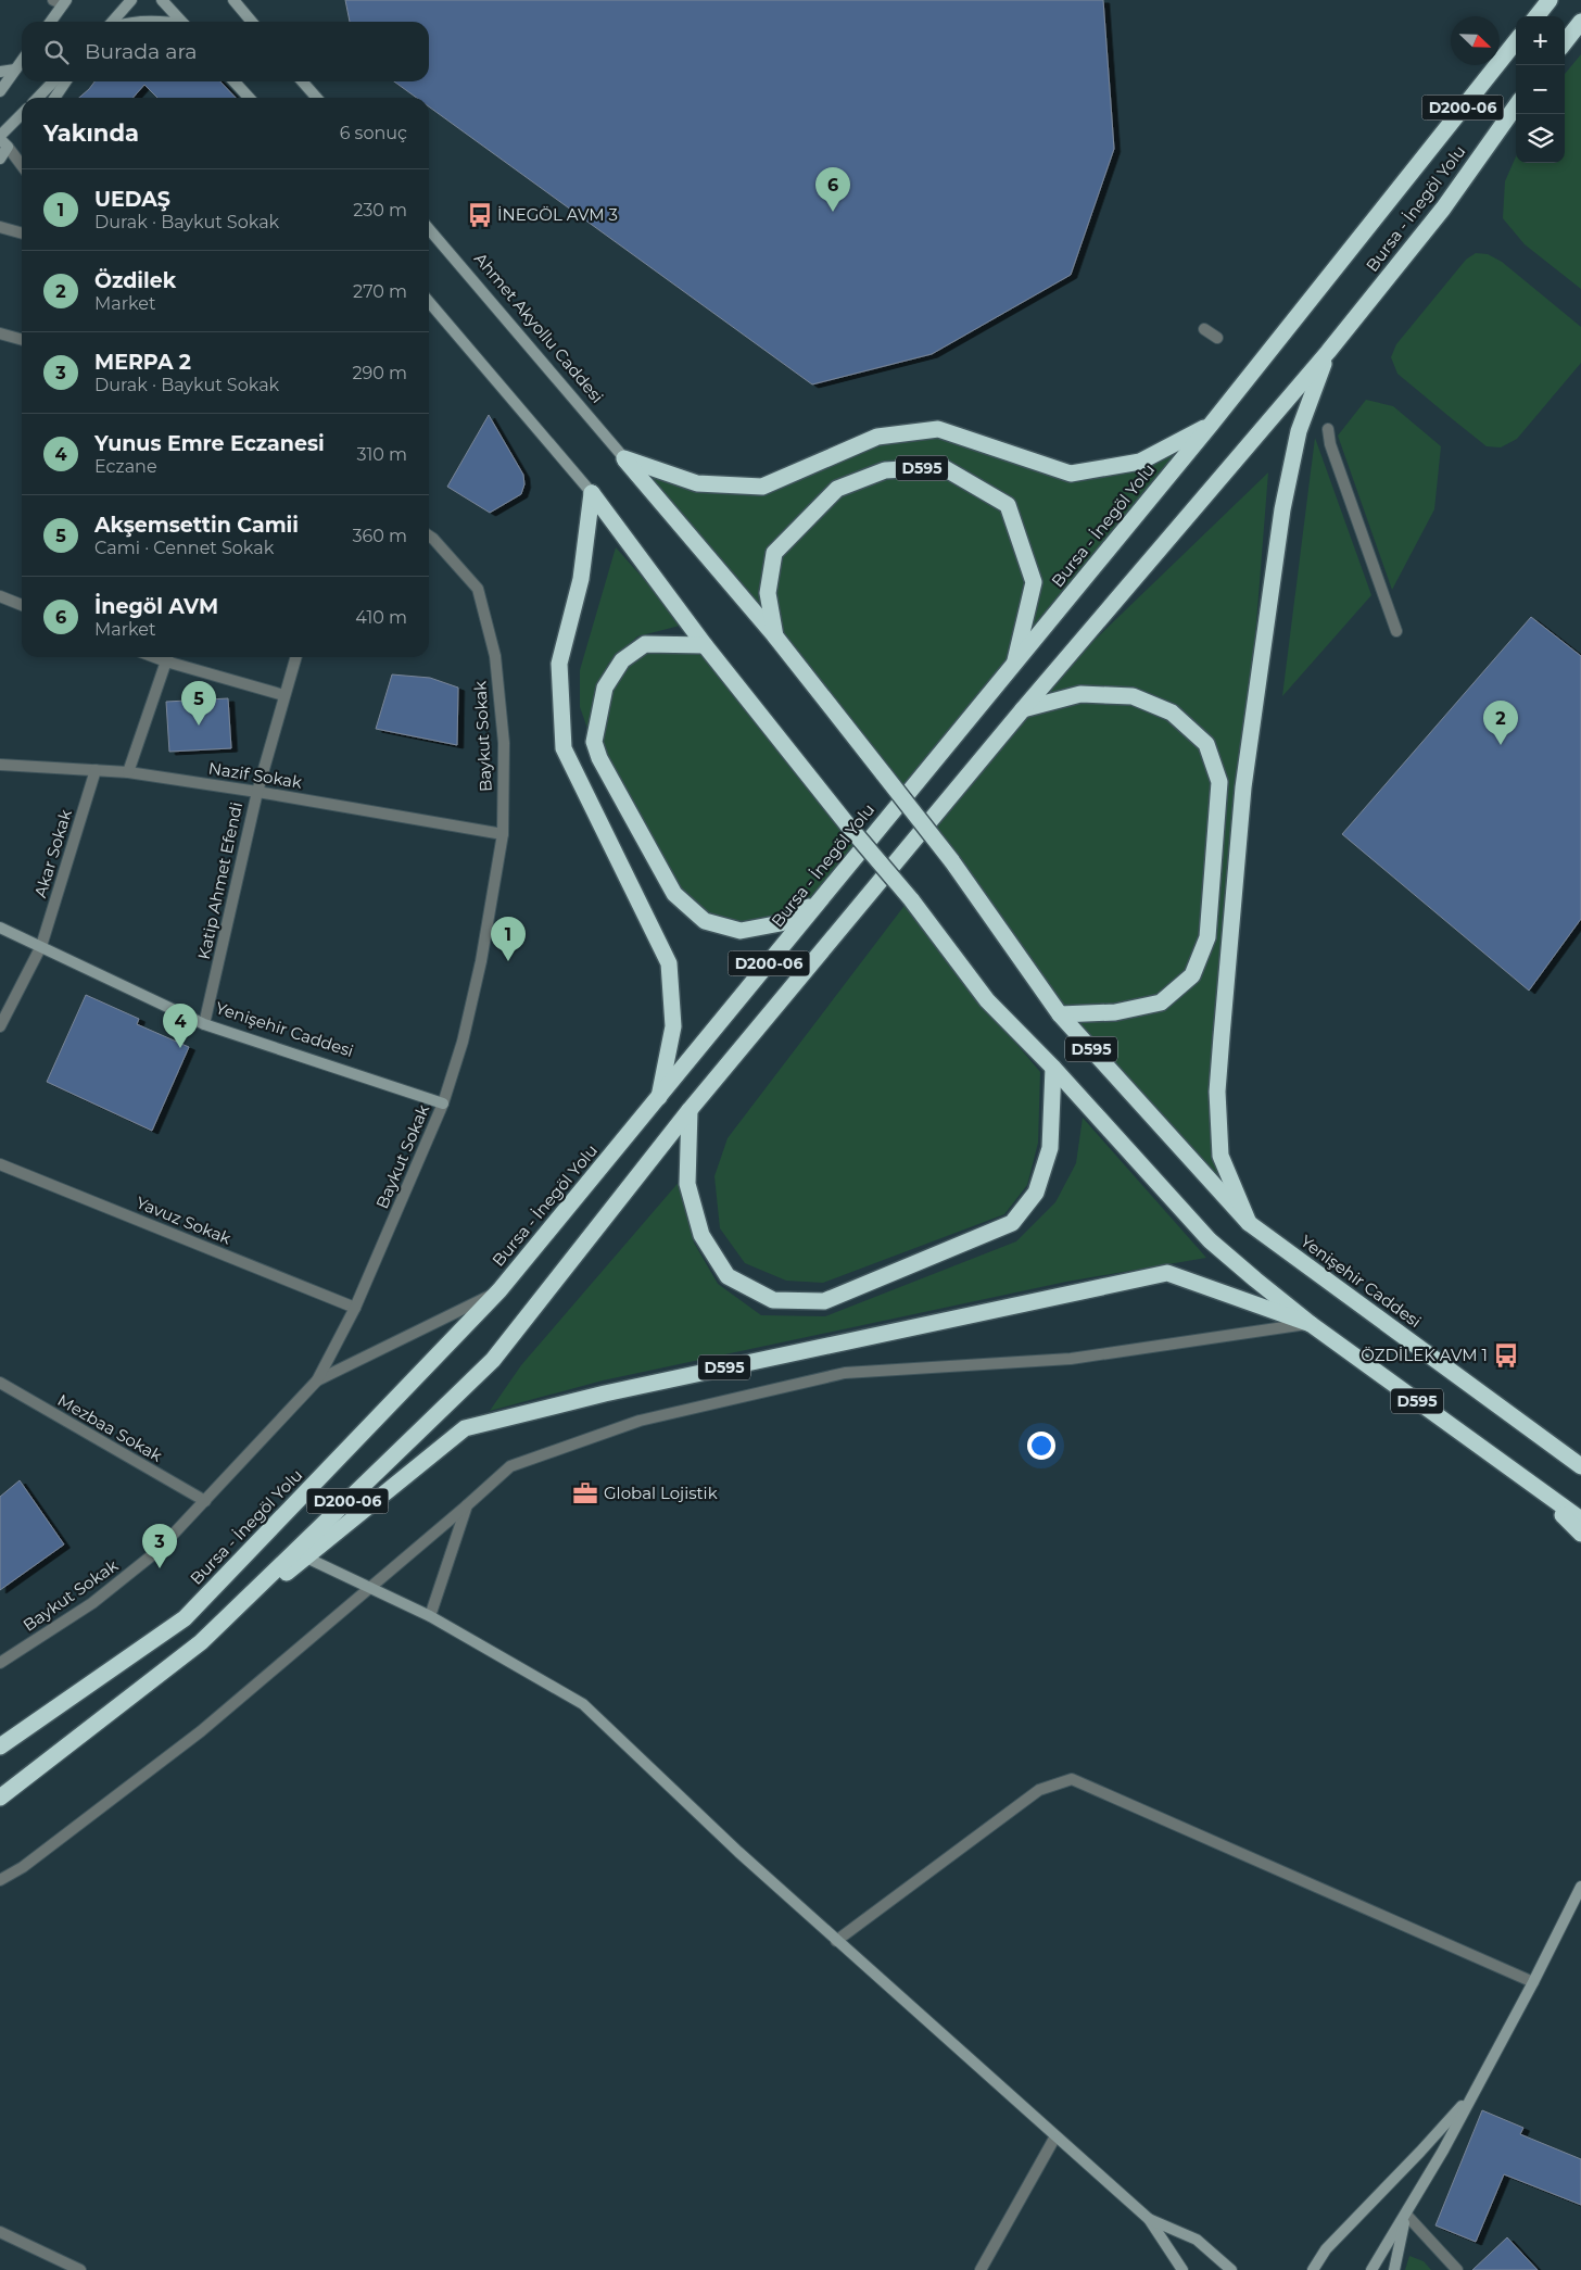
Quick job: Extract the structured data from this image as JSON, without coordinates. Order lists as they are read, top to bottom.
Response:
{
  "streets": {
    "highway": [
      "D200-06",
      "Bursa - İnegöl Yolu",
      "D595",
      "Yenişehir Caddesi"
    ],
    "street": [
      "Ahmet Akyollu Caddesi",
      "Baykut Sokak",
      "Nazif Sokak",
      "Akar Sokak",
      "Katip Ahmet Efendi",
      "Yavuz Sokak",
      "Mezbaa Sokak"
    ]
  },
  "crossings": [
    ["Bursa - İnegöl Yolu", "D595"],
    ["D595", "Yenişehir Caddesi"],
    ["Baykut Sokak", "Nazif Sokak"],
    ["Baykut Sokak", "Yenişehir Caddesi"],
    ["Baykut Sokak", "Yavuz Sokak"],
    ["Baykut Sokak", "Mezbaa Sokak"],
    ["Nazif Sokak", "Akar Sokak"],
    ["Nazif Sokak", "Katip Ahmet Efendi"],
    ["Akar Sokak", "Yenişehir Caddesi"],
    ["Katip Ahmet Efendi", "Yenişehir Caddesi"]
  ],
  "places": {
    "bus stop": ["İNEGÖL AVM 3", "ÖZDİLEK AVM 1"],
    "office": ["Global Lojistik"]
  },
  "north": "bottom right",
  "page": {
    "map_buttons": ["+", "−"],
    "search": "Burada ara",
    "heading": ["Yakında", "6 sonuç"],
    "pins": [
      "6",
      "5",
      "2",
      "1",
      "4",
      "3"
    ],
    "list": [
      {
        "mark": "1",
        "name": "UEDAŞ",
        "note": "Durak · Baykut Sokak",
        "value": "230 m"
      },
      {
        "mark": "2",
        "name": "Özdilek",
        "note": "Market",
        "value": "270 m"
      },
      {
        "mark": "3",
        "name": "MERPA 2",
        "note": "Durak · Baykut Sokak",
        "value": "290 m"
      },
      {
        "mark": "4",
        "name": "Yunus Emre Eczanesi",
        "note": "Eczane",
        "value": "310 m"
      },
      {
        "mark": "5",
        "name": "Akşemsettin Camii",
        "note": "Cami · Cennet Sokak",
        "value": "360 m"
      },
      {
        "mark": "6",
        "name": "İnegöl AVM",
        "note": "Market",
        "value": "410 m"
      }
    ]
  }
}
